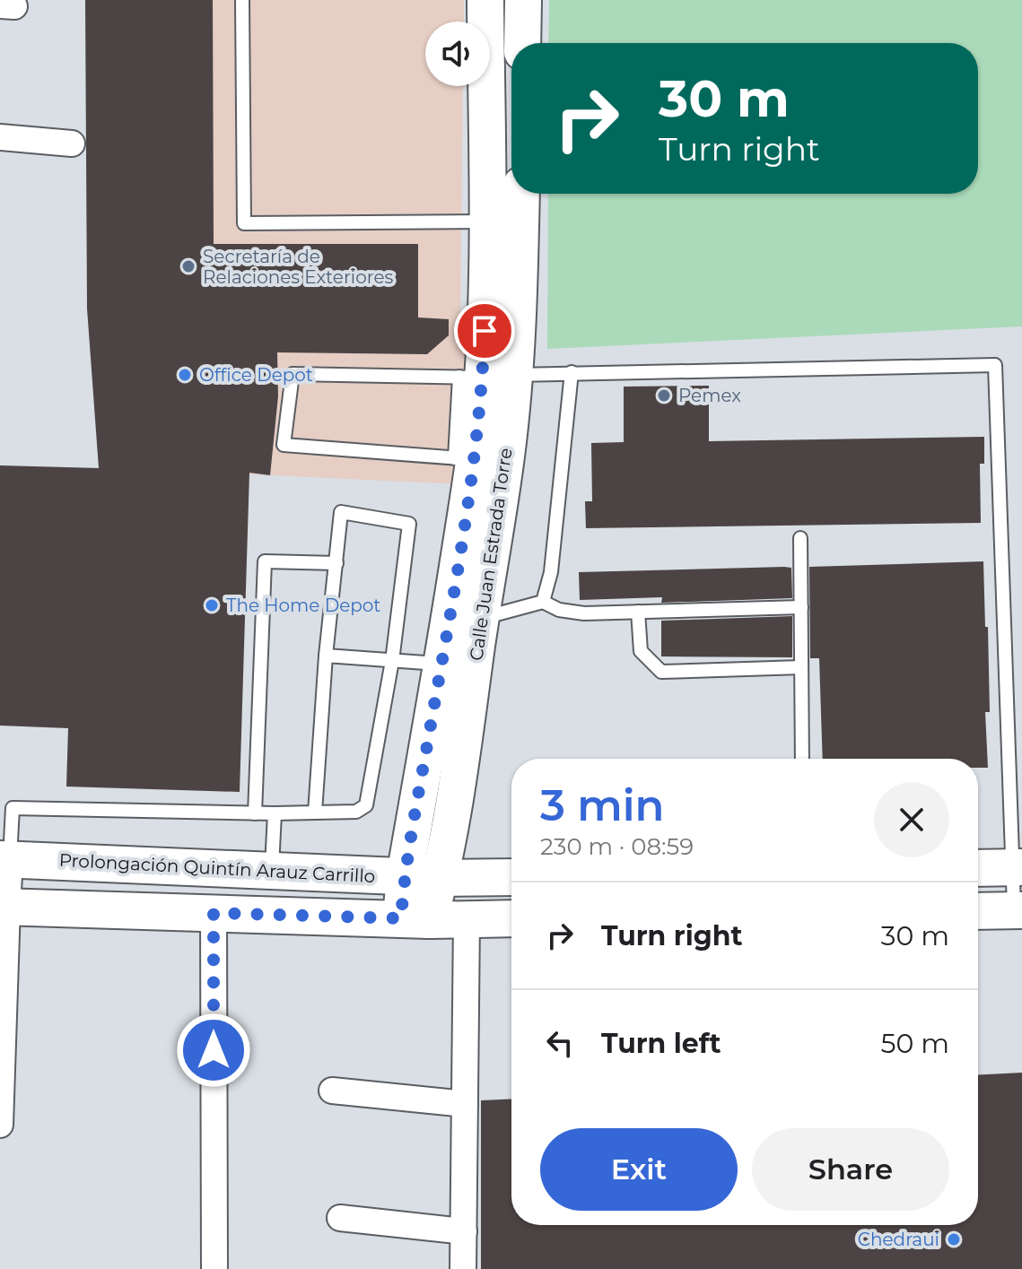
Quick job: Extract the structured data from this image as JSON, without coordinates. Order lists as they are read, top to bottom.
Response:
{
  "streets": {
    "street": ["Calle Juan Estrada Torre", "Prolongación Quintín Arauz Carrillo"]
  },
  "crossings": [
    ["Calle Juan Estrada Torre", "Prolongación Quintín Arauz Carrillo"]
  ],
  "places": [
    "Secretaría de Relaciones Exteriores",
    "Office Depot",
    "Pemex",
    "The Home Depot",
    "Chedraui"
  ],
  "page": {
    "turn": ["30 m", "Turn right"],
    "heading": ["3 min", "230 m · 08:59"],
    "list": [
      {
        "name": "Turn right",
        "value": "30 m"
      },
      {
        "name": "Turn left",
        "value": "50 m"
      }
    ],
    "buttons": ["Exit", "Share"]
  }
}
